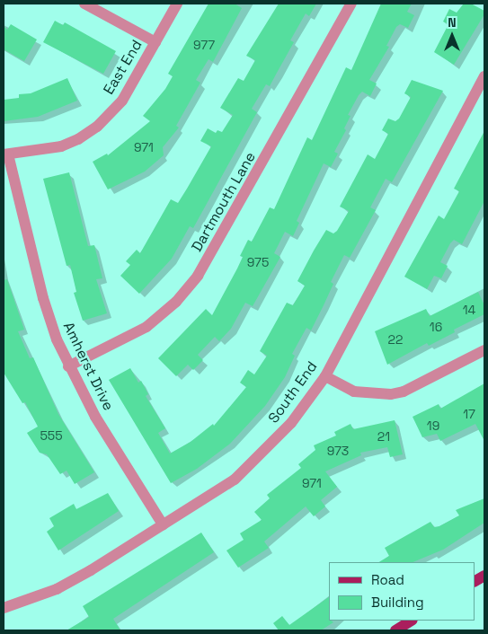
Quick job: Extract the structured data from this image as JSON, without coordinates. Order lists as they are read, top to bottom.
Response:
{
  "streets": {
    "street": [
      "East End",
      "Dartmouth Lane",
      "Amherst Drive",
      "South End"
    ]
  },
  "crossings": [
    ["East End", "Amherst Drive"],
    ["Dartmouth Lane", "Amherst Drive"],
    ["Amherst Drive", "South End"]
  ],
  "house_numbers": [
    "977",
    "971",
    "975",
    "14",
    "16",
    "22",
    "17",
    "19",
    "555",
    "21",
    "973",
    "971"
  ],
  "legend": ["Road", "Building"],
  "north": "top"
}
